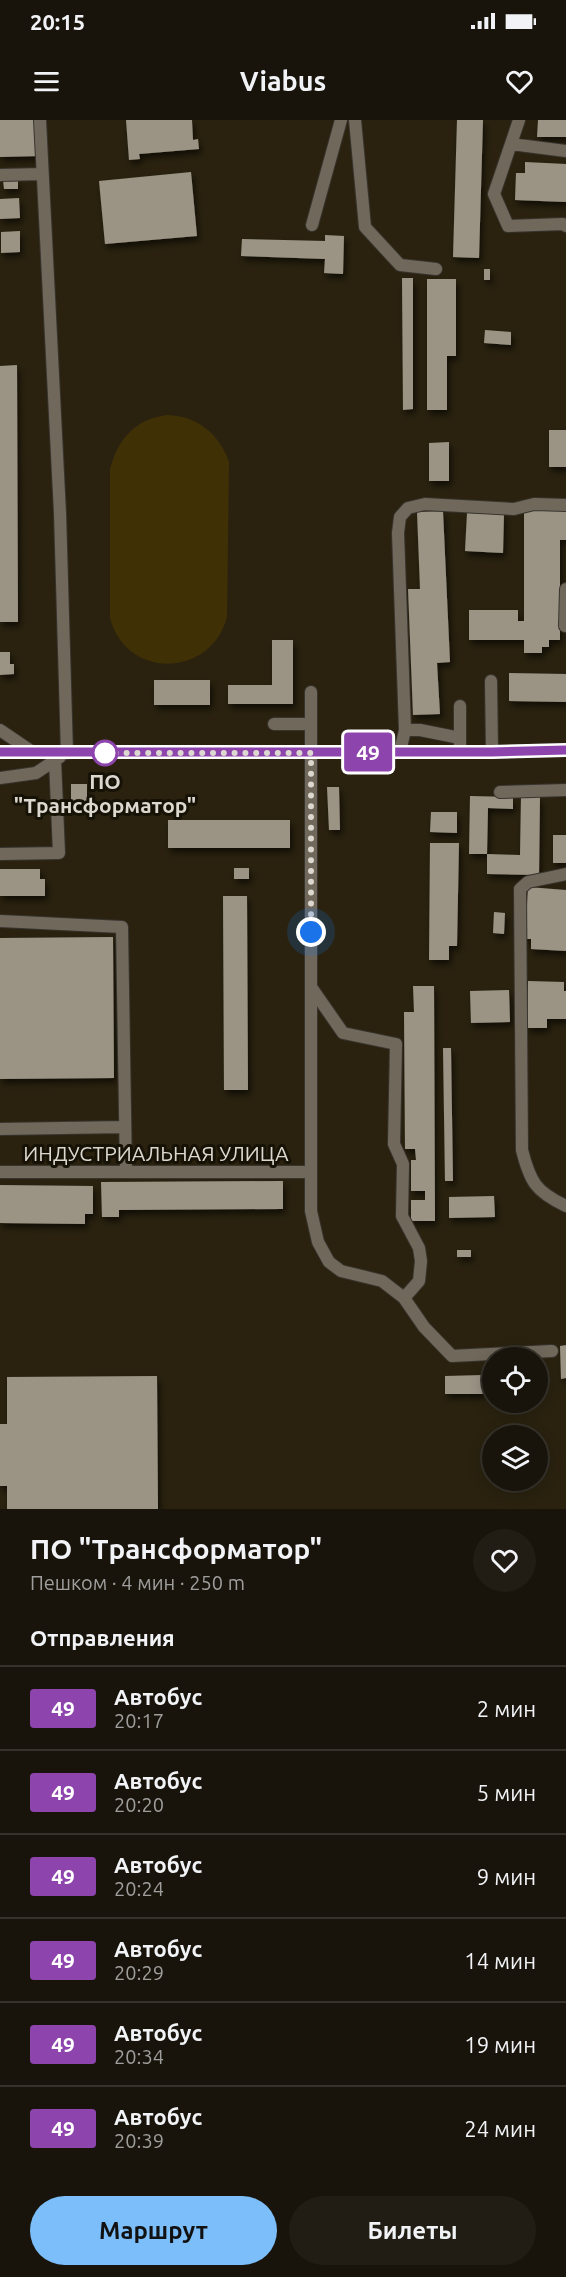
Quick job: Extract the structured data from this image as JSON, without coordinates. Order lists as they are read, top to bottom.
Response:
{
  "streets": {
    "street": ["ИНДУСТРИАЛЬНАЯ УЛИЦА"]
  },
  "places": ["ПО \"Трансформатор\""],
  "lines": ["bus line 49"],
  "page": {
    "status": "20:15",
    "header": "Viabus",
    "on_map": "49",
    "heading": [
      ["ПО \"Трансформатор\"", "Пешком · 4 мин · 250 m"],
      "Отправления"
    ],
    "list": [
      {
        "mark": "49",
        "name": "Автобус",
        "note": "20:17",
        "value": "2 мин"
      },
      {
        "mark": "49",
        "name": "Автобус",
        "note": "20:20",
        "value": "5 мин"
      },
      {
        "mark": "49",
        "name": "Автобус",
        "note": "20:24",
        "value": "9 мин"
      },
      {
        "mark": "49",
        "name": "Автобус",
        "note": "20:29",
        "value": "14 мин"
      },
      {
        "mark": "49",
        "name": "Автобус",
        "note": "20:34",
        "value": "19 мин"
      },
      {
        "mark": "49",
        "name": "Автобус",
        "note": "20:39",
        "value": "24 мин"
      }
    ],
    "buttons": ["Маршрут", "Билеты"]
  }
}
